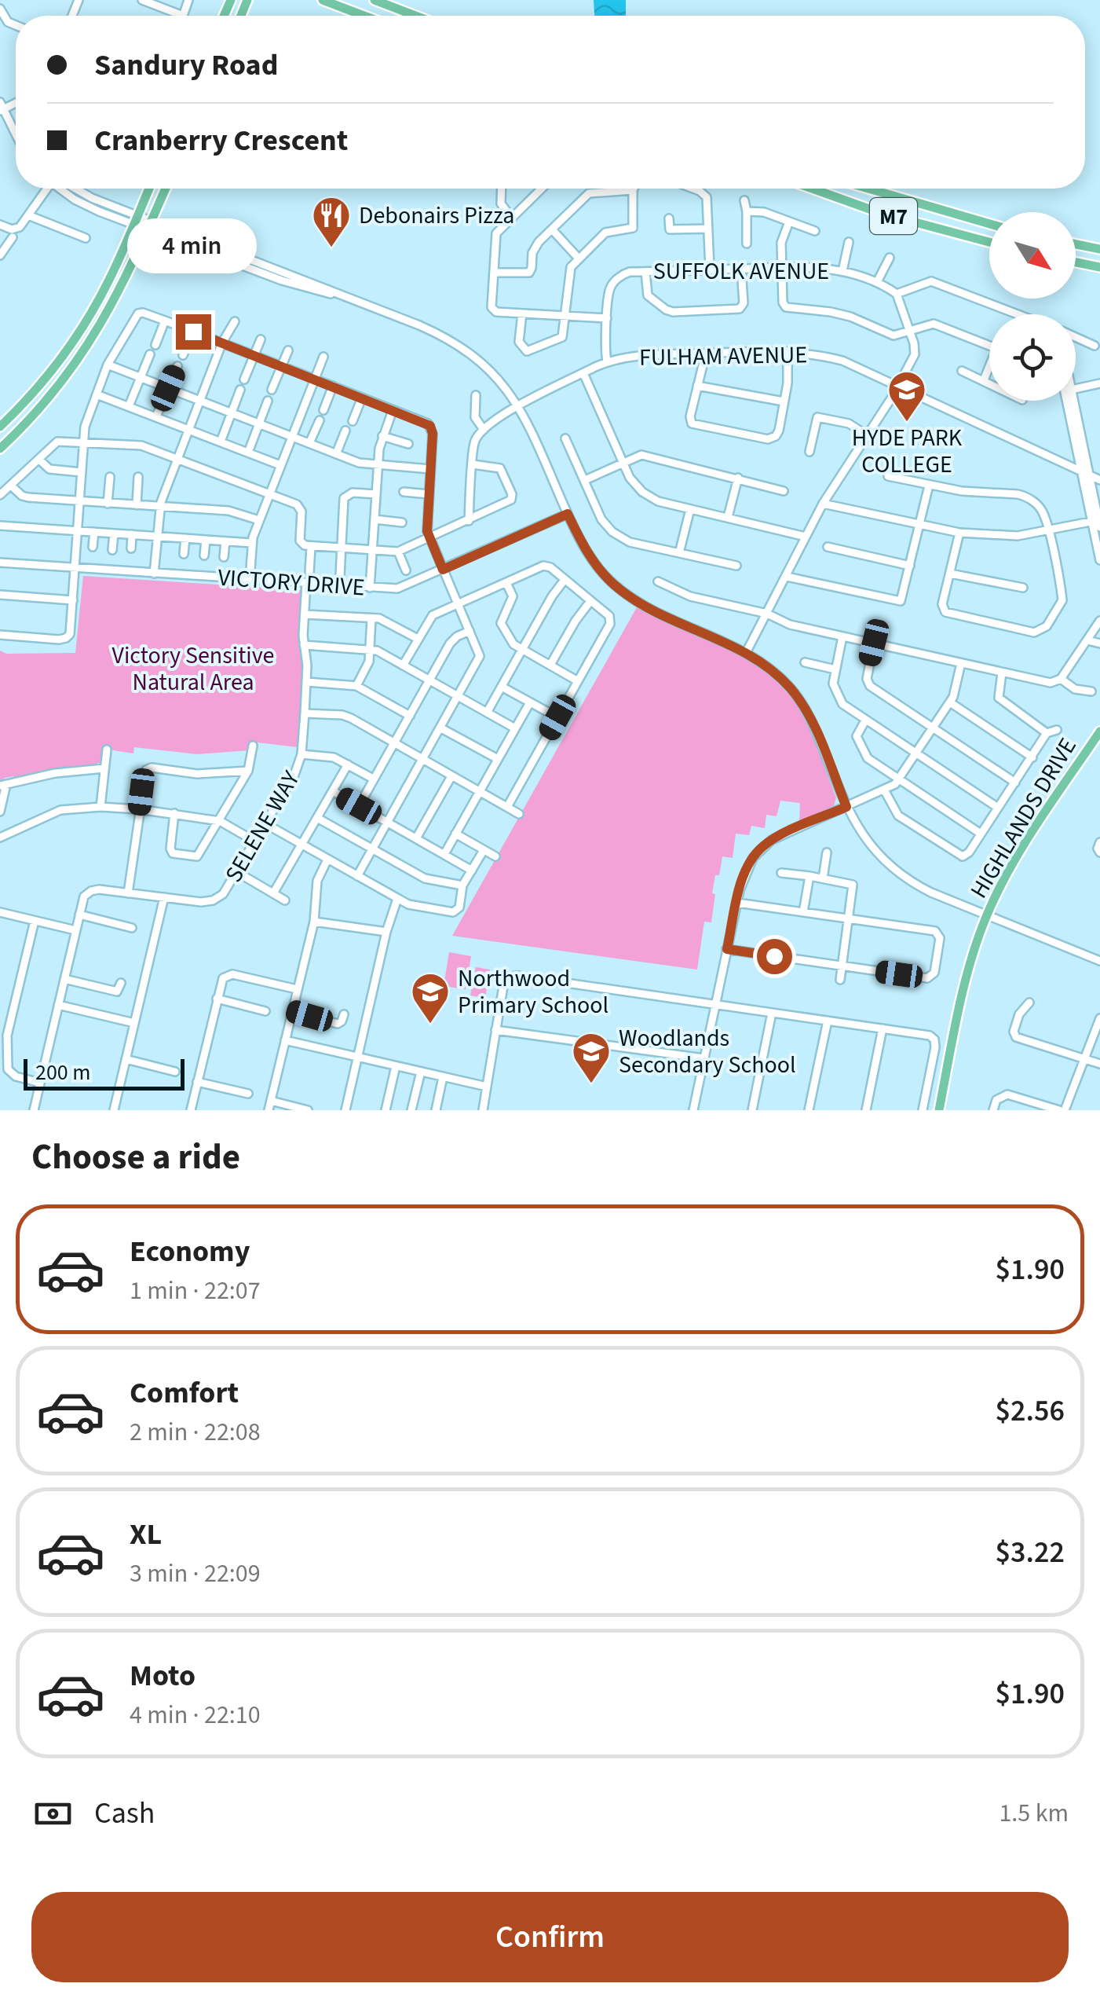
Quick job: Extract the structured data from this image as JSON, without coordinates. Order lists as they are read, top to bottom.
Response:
{
  "streets": {
    "main road": ["M7", "HIGHLANDS DRIVE"],
    "street": [
      "SUFFOLK AVENUE",
      "FULHAM AVENUE",
      "VICTORY DRIVE",
      "SELENE WAY"
    ]
  },
  "crossings": [
    ["SUFFOLK AVENUE", "FULHAM AVENUE"],
    ["VICTORY DRIVE", "SELENE WAY"]
  ],
  "parks": ["Victory Sensitive Natural Area"],
  "places": {
    "restaurant": ["Debonairs Pizza"],
    "school or university": ["HYDE PARK COLLEGE", "Northwood Primary School", "Woodlands Secondary School"]
  },
  "scale_bar": "200 m",
  "north": "bottom right",
  "page": {
    "banner": ["Sandury Road", "Cranberry Crescent"],
    "bubble": "4 min",
    "scale": "200 m",
    "heading": "Choose a ride",
    "list": [
      {
        "name": "Economy",
        "note": "1 min · 22:07",
        "value": "$1.90"
      },
      {
        "name": "Comfort",
        "note": "2 min · 22:08",
        "value": "$2.56"
      },
      {
        "name": "XL",
        "note": "3 min · 22:09",
        "value": "$3.22"
      },
      {
        "name": "Moto",
        "note": "4 min · 22:10",
        "value": "$1.90"
      }
    ],
    "pay": ["Cash", "1.5 km"],
    "buttons": "Confirm"
  }
}
